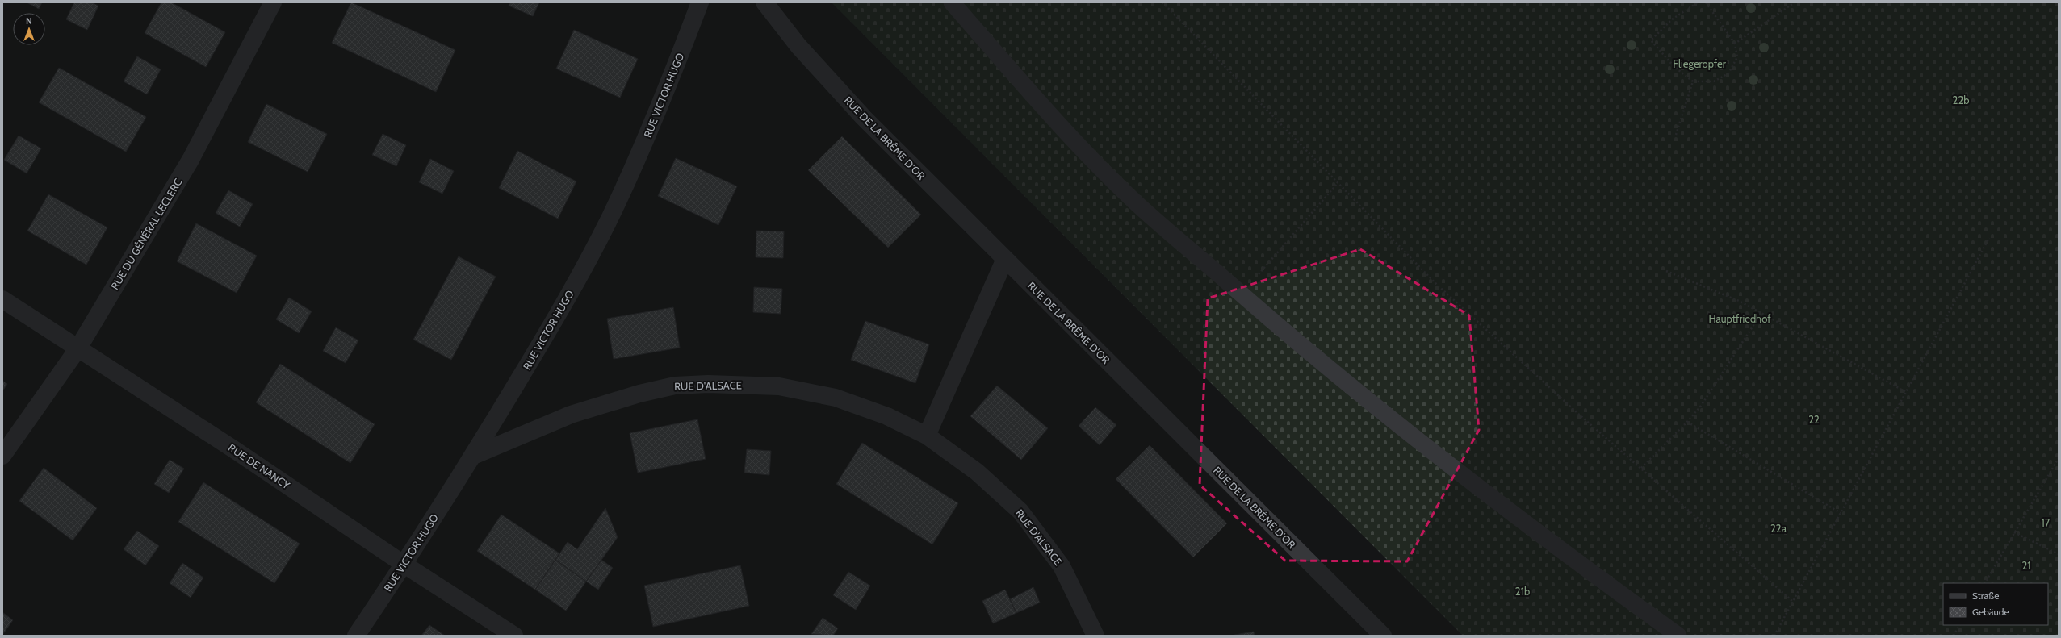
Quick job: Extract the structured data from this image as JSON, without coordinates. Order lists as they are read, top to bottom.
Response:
{
  "streets": {
    "street": [
      "RUE VICTOR HUGO",
      "RUE DE LA BRÊME D'OR",
      "RUE DU GÉNÉRAL LECLERC",
      "RUE D'ALSACE",
      "RUE DE NANCY"
    ]
  },
  "crossings": [
    ["RUE VICTOR HUGO", "RUE D'ALSACE"],
    ["RUE VICTOR HUGO", "RUE DE NANCY"],
    ["RUE DU GÉNÉRAL LECLERC", "RUE DE NANCY"]
  ],
  "parks": [
    "Fliegeropfer",
    "22b",
    "Hauptfriedhof",
    "22",
    "17",
    "22a",
    "21",
    "21b"
  ],
  "legend": ["Straße", "Gebäude"],
  "north": "top"
}
